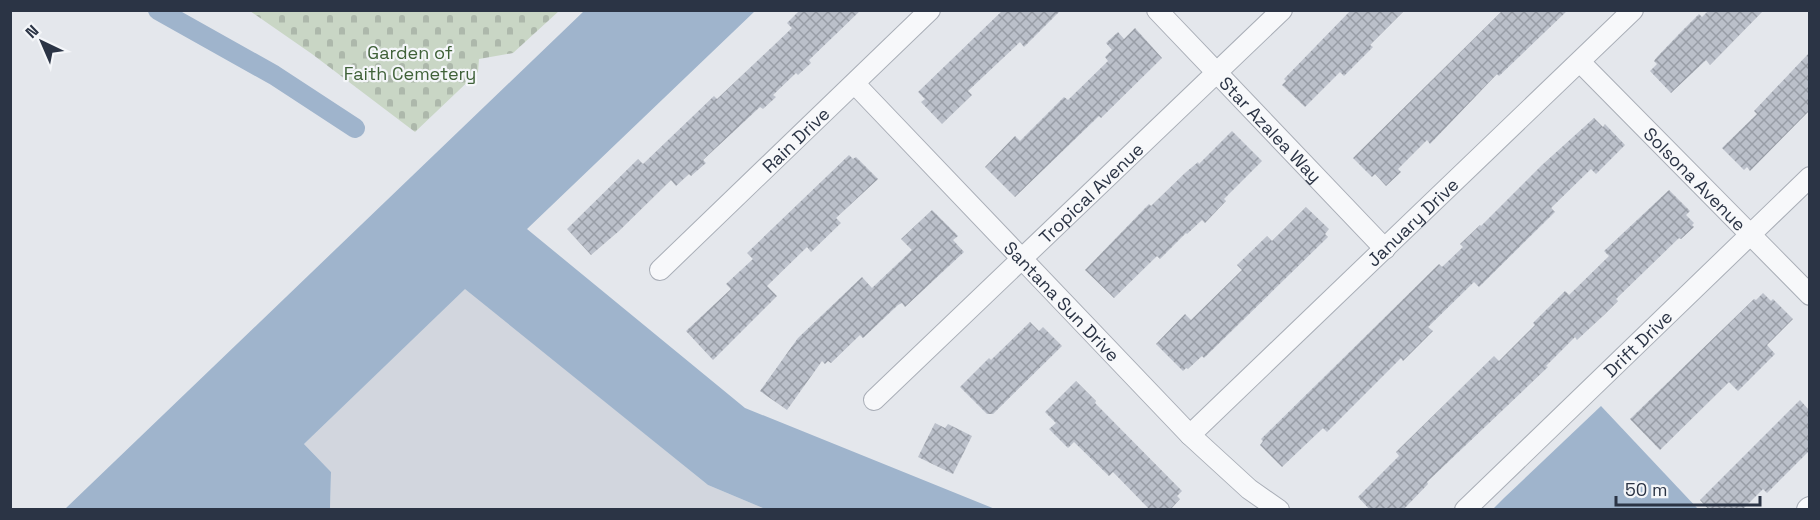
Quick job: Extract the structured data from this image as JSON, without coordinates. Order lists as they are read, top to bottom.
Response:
{
  "streets": {
    "street": [
      "Star Azalea Way",
      "Rain Drive",
      "Solsona Avenue",
      "Tropical Avenue",
      "January Drive",
      "Santana Sun Drive",
      "Drift Drive"
    ]
  },
  "crossings": [
    ["Star Azalea Way", "Tropical Avenue"],
    ["Star Azalea Way", "January Drive"],
    ["Rain Drive", "Santana Sun Drive"],
    ["Solsona Avenue", "January Drive"],
    ["Solsona Avenue", "Drift Drive"],
    ["Tropical Avenue", "Santana Sun Drive"],
    ["January Drive", "Santana Sun Drive"]
  ],
  "parks": ["Garden of Faith Cemetery"],
  "scale_bar": "50 m",
  "north": "top left"
}
